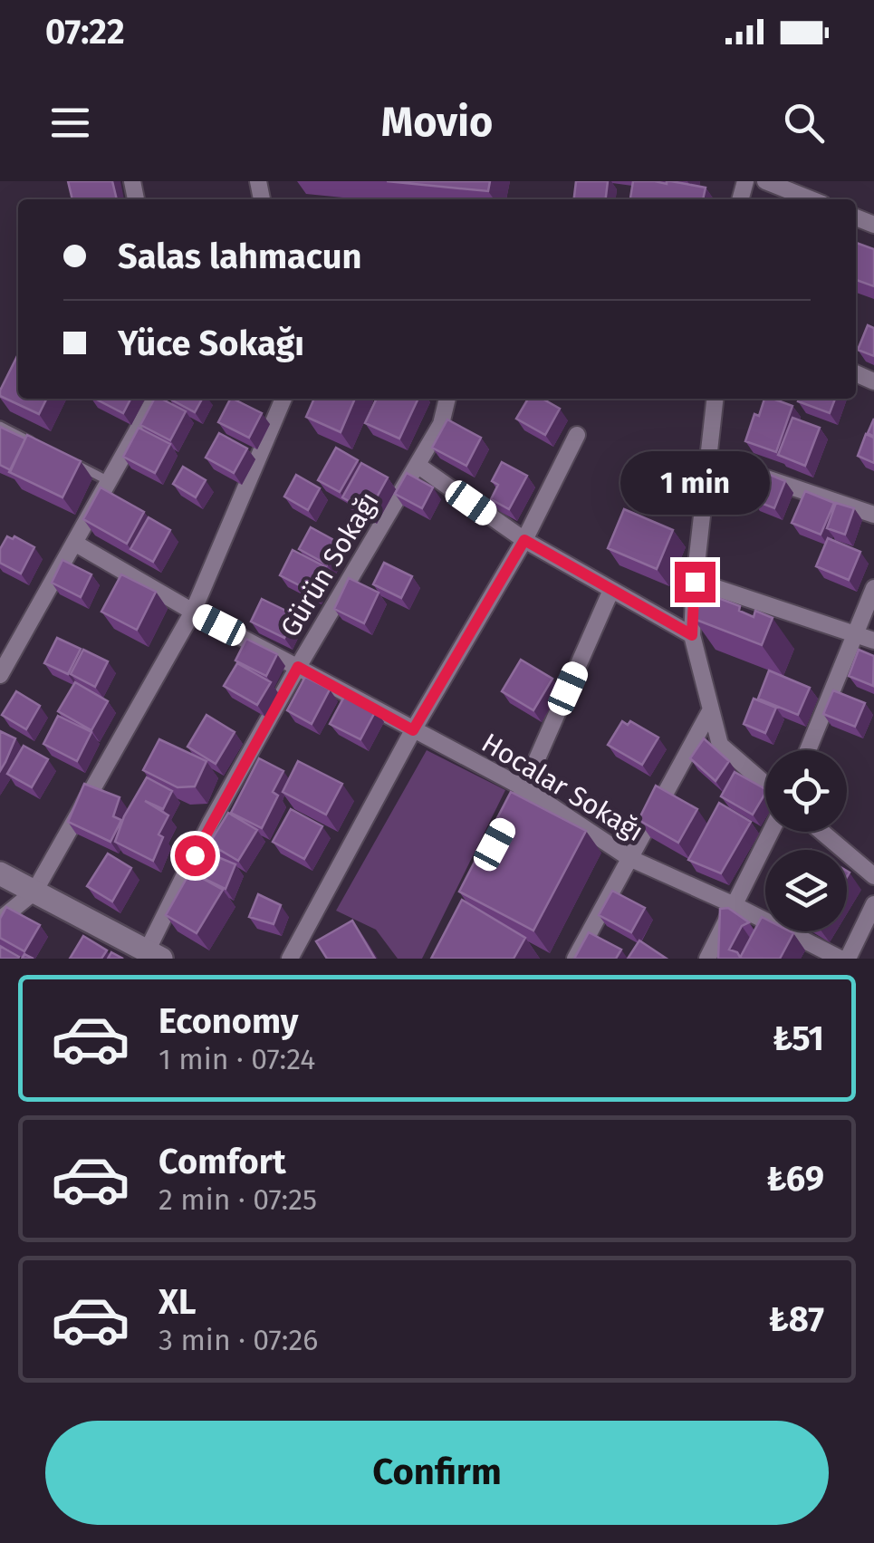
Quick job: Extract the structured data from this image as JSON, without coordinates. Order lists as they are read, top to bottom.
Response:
{
  "streets": {
    "street": ["Gürün Sokağı", "Hocalar Sokağı"]
  },
  "crossings": [
    ["Gürün Sokağı", "Hocalar Sokağı"]
  ],
  "page": {
    "status": "07:22",
    "header": "Movio",
    "banner": ["Salas lahmacun", "Yüce Sokağı"],
    "bubble": "1 min",
    "list": [
      {
        "name": "Economy",
        "note": "1 min · 07:24",
        "value": "₺51"
      },
      {
        "name": "Comfort",
        "note": "2 min · 07:25",
        "value": "₺69"
      },
      {
        "name": "XL",
        "note": "3 min · 07:26",
        "value": "₺87"
      }
    ],
    "buttons": "Confirm"
  }
}
